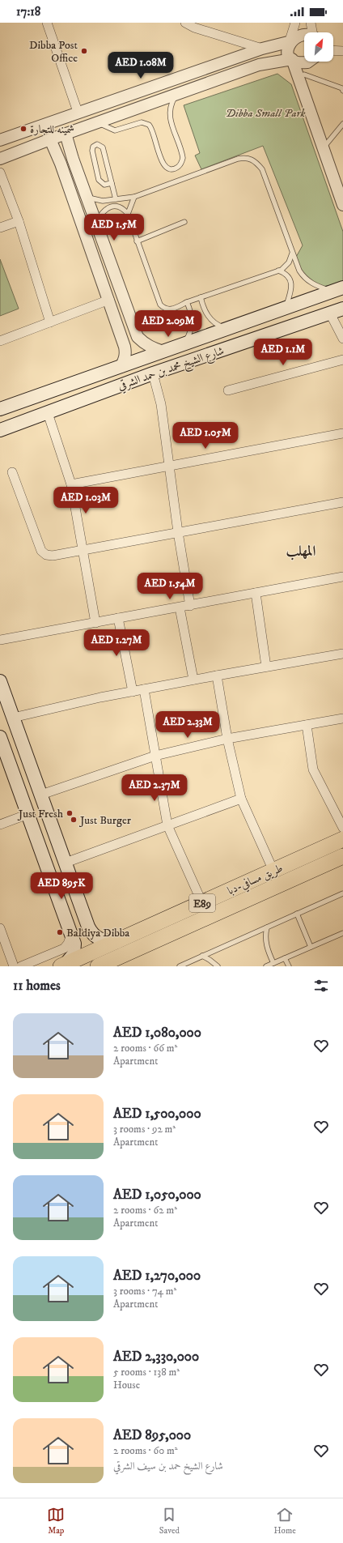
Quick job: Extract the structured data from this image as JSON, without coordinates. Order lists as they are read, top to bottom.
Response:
{
  "streets": {
    "highway": ["طريق مسافي-دبا", "E89"],
    "main road": ["شارع الشيخ محمد بن حمد الشرقي"]
  },
  "districts": ["المهلب"],
  "parks": ["Dibba Small Park"],
  "places": [
    "Dibba Post Office",
    "شمينه للتجارة",
    "Just Fresh",
    "Just Burger",
    "Baldiya Dibba"
  ],
  "north": "top right",
  "page": {
    "status": "17:18",
    "price": [
      "AED 1.08M",
      "AED 1.5M",
      "AED 2.09M",
      "AED 1.1M",
      "AED 1.05M",
      "AED 1.03M",
      "AED 1.54M",
      "AED 1.27M",
      "AED 2.33M",
      "AED 2.37M",
      "AED 895K"
    ],
    "heading": "11 homes",
    "list": [
      {
        "name": "AED 1,080,000",
        "note": "2 rooms · 66 m² · Apartment"
      },
      {
        "name": "AED 1,500,000",
        "note": "3 rooms · 92 m² · Apartment"
      },
      {
        "name": "AED 1,050,000",
        "note": "2 rooms · 62 m² · Apartment"
      },
      {
        "name": "AED 1,270,000",
        "note": "3 rooms · 74 m² · Apartment"
      },
      {
        "name": "AED 2,330,000",
        "note": "5 rooms · 138 m² · House"
      },
      {
        "name": "AED 895,000",
        "note": "2 rooms · 60 m² · شارع الشيخ حمد بن سيف الشرقي"
      }
    ],
    "tabs": ["Map", "Saved", "Home"]
  }
}
